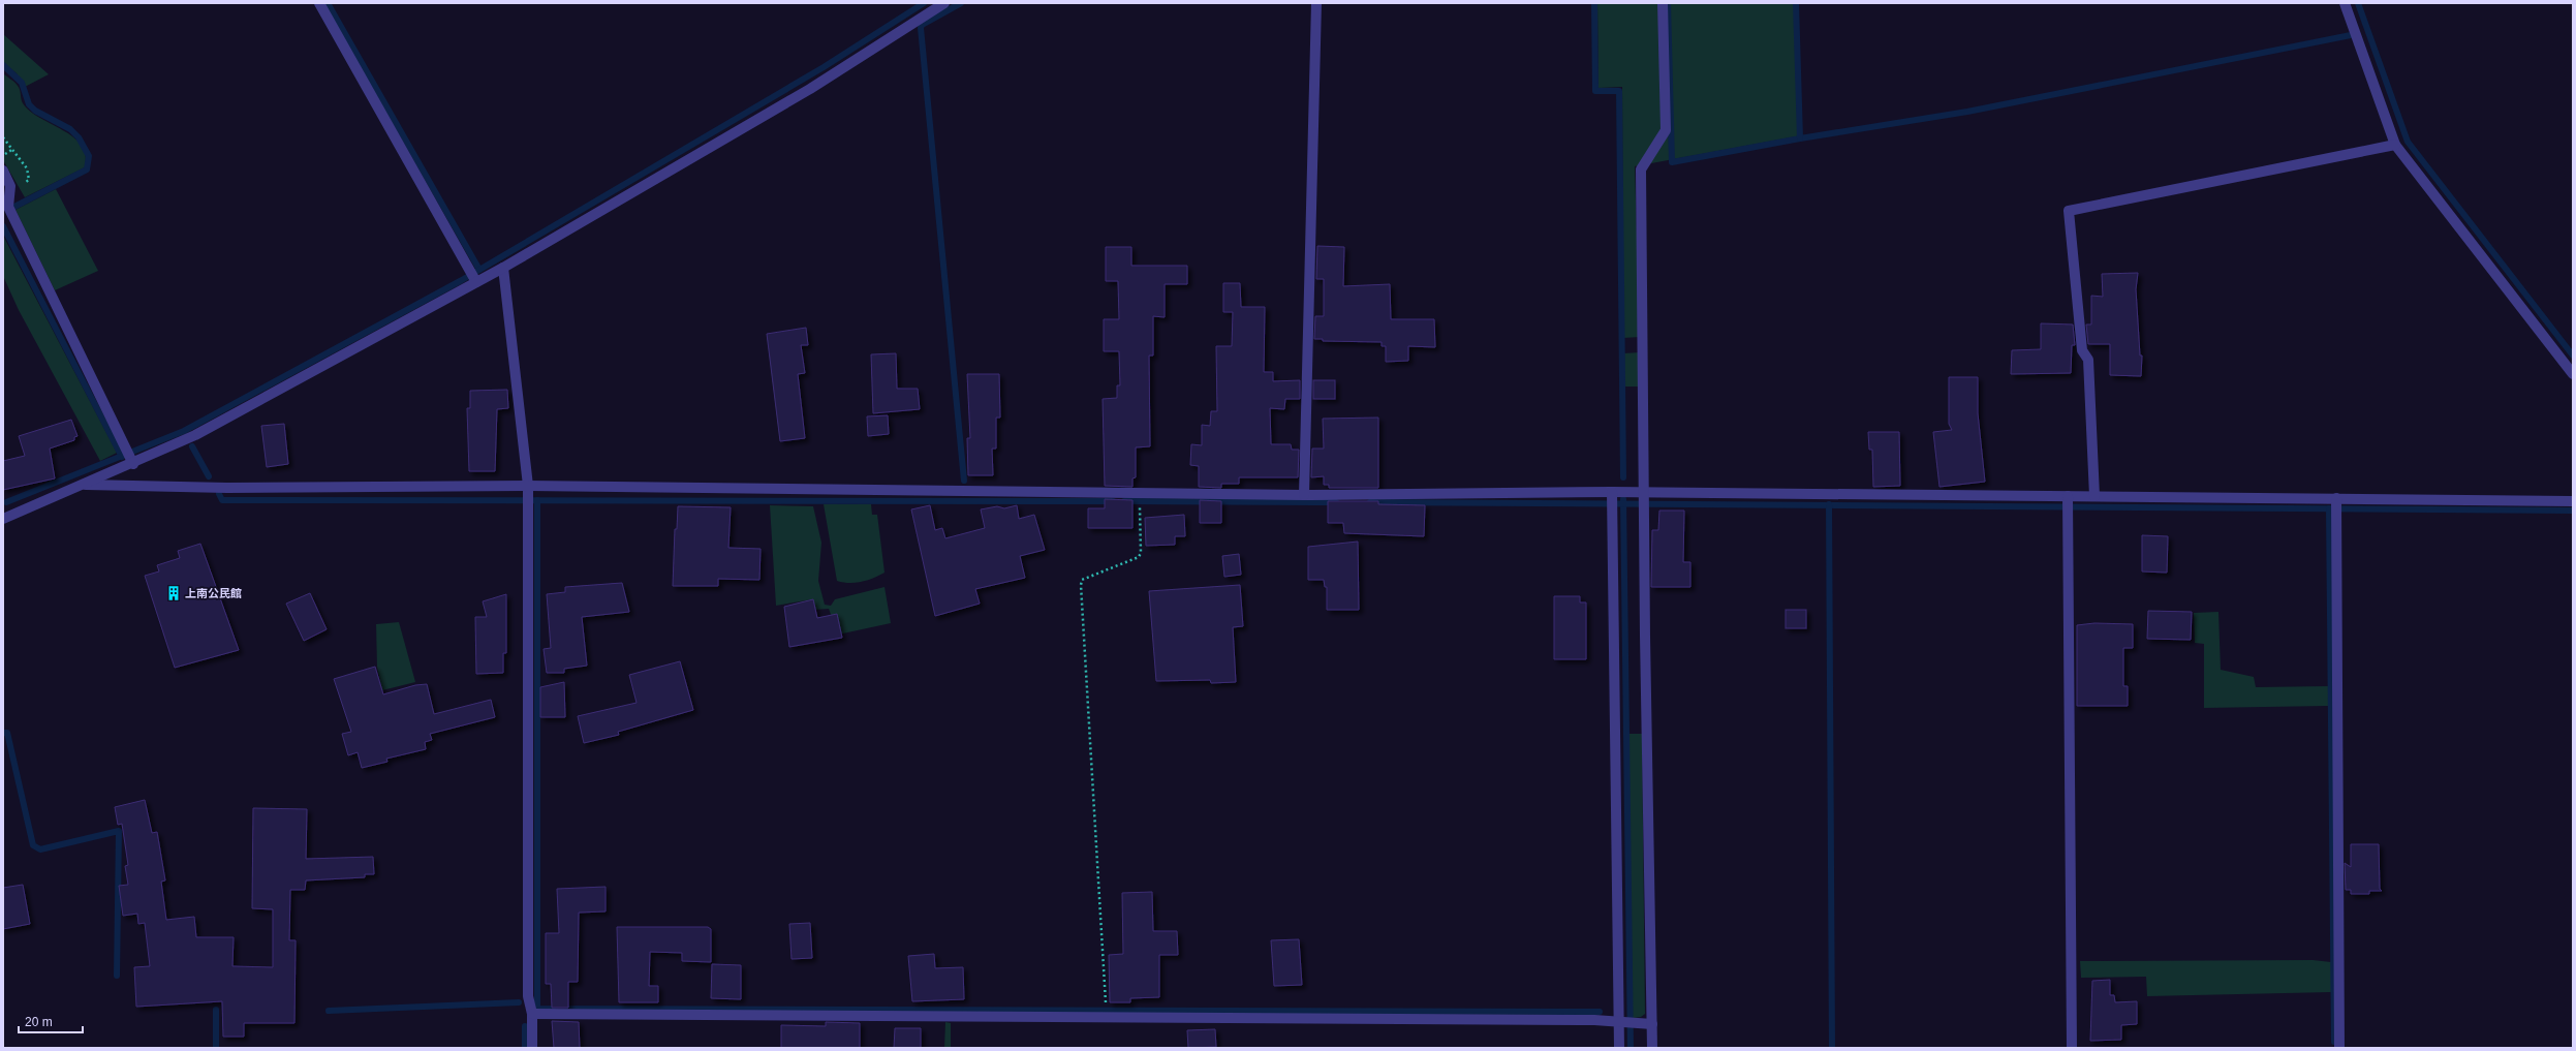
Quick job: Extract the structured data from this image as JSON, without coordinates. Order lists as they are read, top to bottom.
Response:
{
  "places": {
    "building": ["上南公民館"]
  },
  "scale_bar": "20 m"
}
